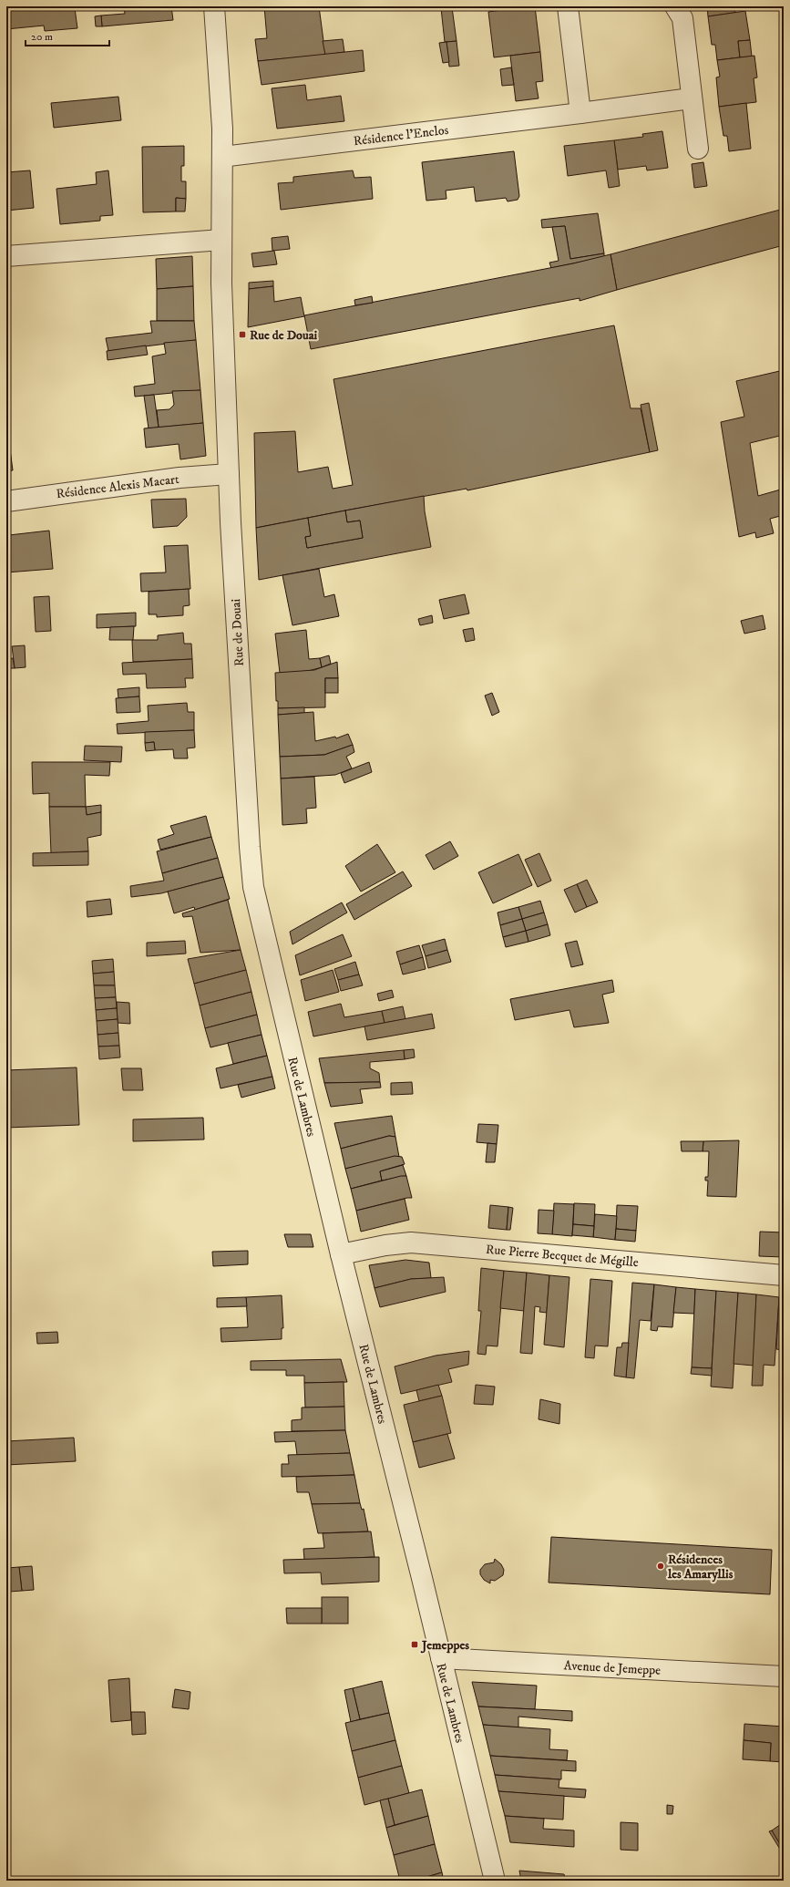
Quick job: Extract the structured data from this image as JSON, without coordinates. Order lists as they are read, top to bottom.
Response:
{
  "streets": {
    "street": [
      "Résidence l'Enclos",
      "Résidence Alexis Macart",
      "Rue de Douai",
      "Rue de Lambres",
      "Rue Pierre Becquet de Mégille",
      "Avenue de Jemeppe"
    ]
  },
  "crossings": [
    ["Résidence l'Enclos", "Rue de Douai"],
    ["Résidence Alexis Macart", "Rue de Douai"],
    ["Rue de Douai", "Rue de Lambres"],
    ["Rue de Lambres", "Rue Pierre Becquet de Mégille"],
    ["Rue de Lambres", "Avenue de Jemeppe"]
  ],
  "places": {
    "transit": ["Rue de Douai", "Jemeppes"],
    "other": ["Résidences les Amaryllis"]
  },
  "scale_bar": "20 m"
}
